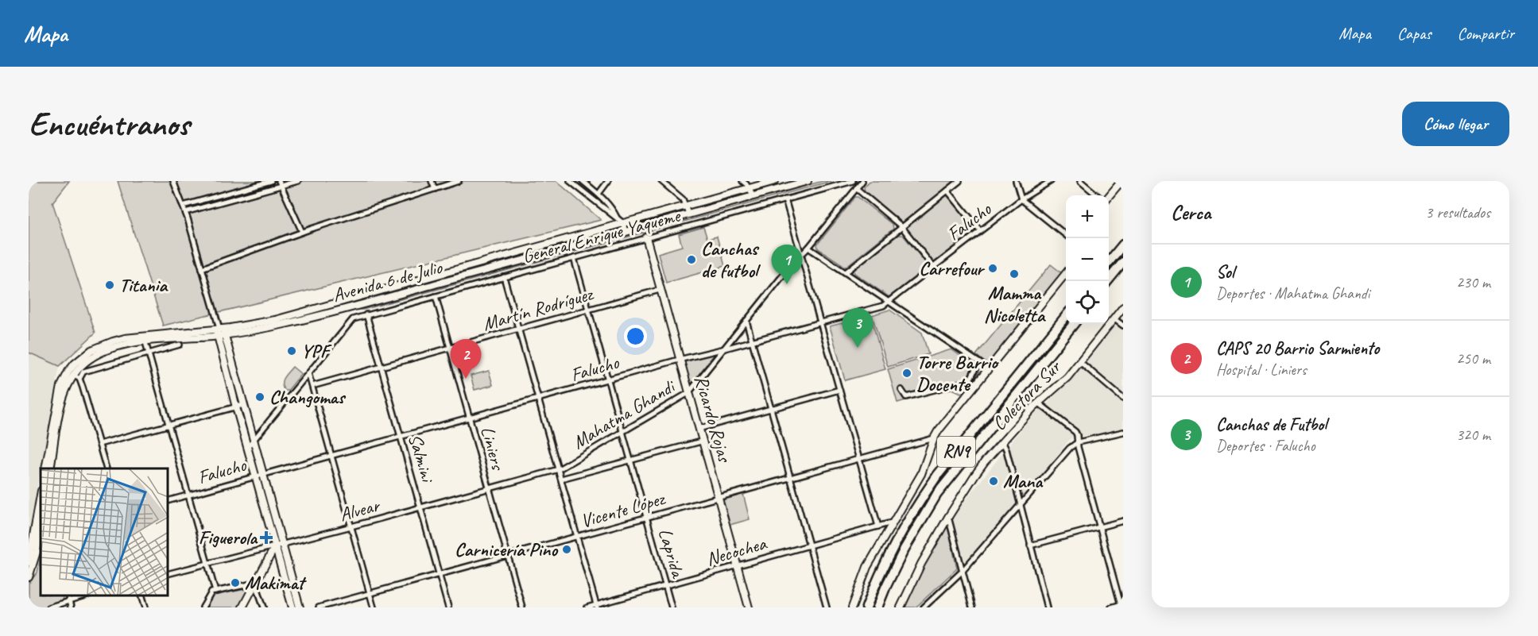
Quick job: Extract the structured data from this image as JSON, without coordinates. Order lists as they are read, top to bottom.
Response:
{
  "streets": {
    "highway": ["RN9"],
    "main road": ["Avenida 6 de Julio", "Colectora Sur", "Ricardo Rojas"],
    "street": [
      "Falucho",
      "General Enrique Yaqueme",
      "Martín Rodríguez",
      "Mahatma Ghandi",
      "Liniers",
      "Salmini",
      "Alvear",
      "Vicente López",
      "Necochea",
      "Laprida"
    ]
  },
  "crossings": [
    ["Falucho", "Mahatma Ghandi"],
    ["Falucho", "Ricardo Rojas"],
    ["Falucho", "Liniers"],
    ["Falucho", "Salmini"],
    ["Falucho", "Laprida"],
    ["General Enrique Yaqueme", "Ricardo Rojas"],
    ["General Enrique Yaqueme", "Liniers"],
    ["General Enrique Yaqueme", "Salmini"],
    ["General Enrique Yaqueme", "Laprida"],
    ["Martín Rodríguez", "Ricardo Rojas"],
    ["Martín Rodríguez", "Liniers"],
    ["Martín Rodríguez", "Salmini"],
    ["Martín Rodríguez", "Laprida"],
    ["Mahatma Ghandi", "Ricardo Rojas"],
    ["Mahatma Ghandi", "Alvear"],
    ["Mahatma Ghandi", "Laprida"],
    ["Ricardo Rojas", "Vicente López"],
    ["Ricardo Rojas", "Necochea"],
    ["Liniers", "Alvear"],
    ["Liniers", "Vicente López"],
    ["Salmini", "Alvear"],
    ["Salmini", "Vicente López"],
    ["Vicente López", "Laprida"],
    ["Necochea", "Laprida"]
  ],
  "places": {
    "other": [
      "Canchas de futbol",
      "Carrefour",
      "Mamma Nicoletta",
      "Titania",
      "YPF",
      "Torre Barrio Docente",
      "Changomas",
      "Mana",
      "Carnicería Pino",
      "Makimat"
    ],
    "health": ["Figuerola"]
  },
  "page": {
    "header": "Mapa",
    "nav": ["Mapa", "Capas", "Compartir"],
    "buttons": "Cómo llegar",
    "title": "Encuéntranos",
    "heading": ["Cerca", "3 resultados"],
    "map_buttons": ["+", "−"],
    "list": [
      {
        "mark": "1",
        "name": "Sol",
        "note": "Deportes · Mahatma Ghandi",
        "value": "230 m"
      },
      {
        "mark": "2",
        "name": "CAPS 20 Barrio Sarmiento",
        "note": "Hospital · Liniers",
        "value": "250 m"
      },
      {
        "mark": "3",
        "name": "Canchas de Futbol",
        "note": "Deportes · Falucho",
        "value": "320 m"
      }
    ],
    "pins": ["1", "3", "2"]
  }
}
